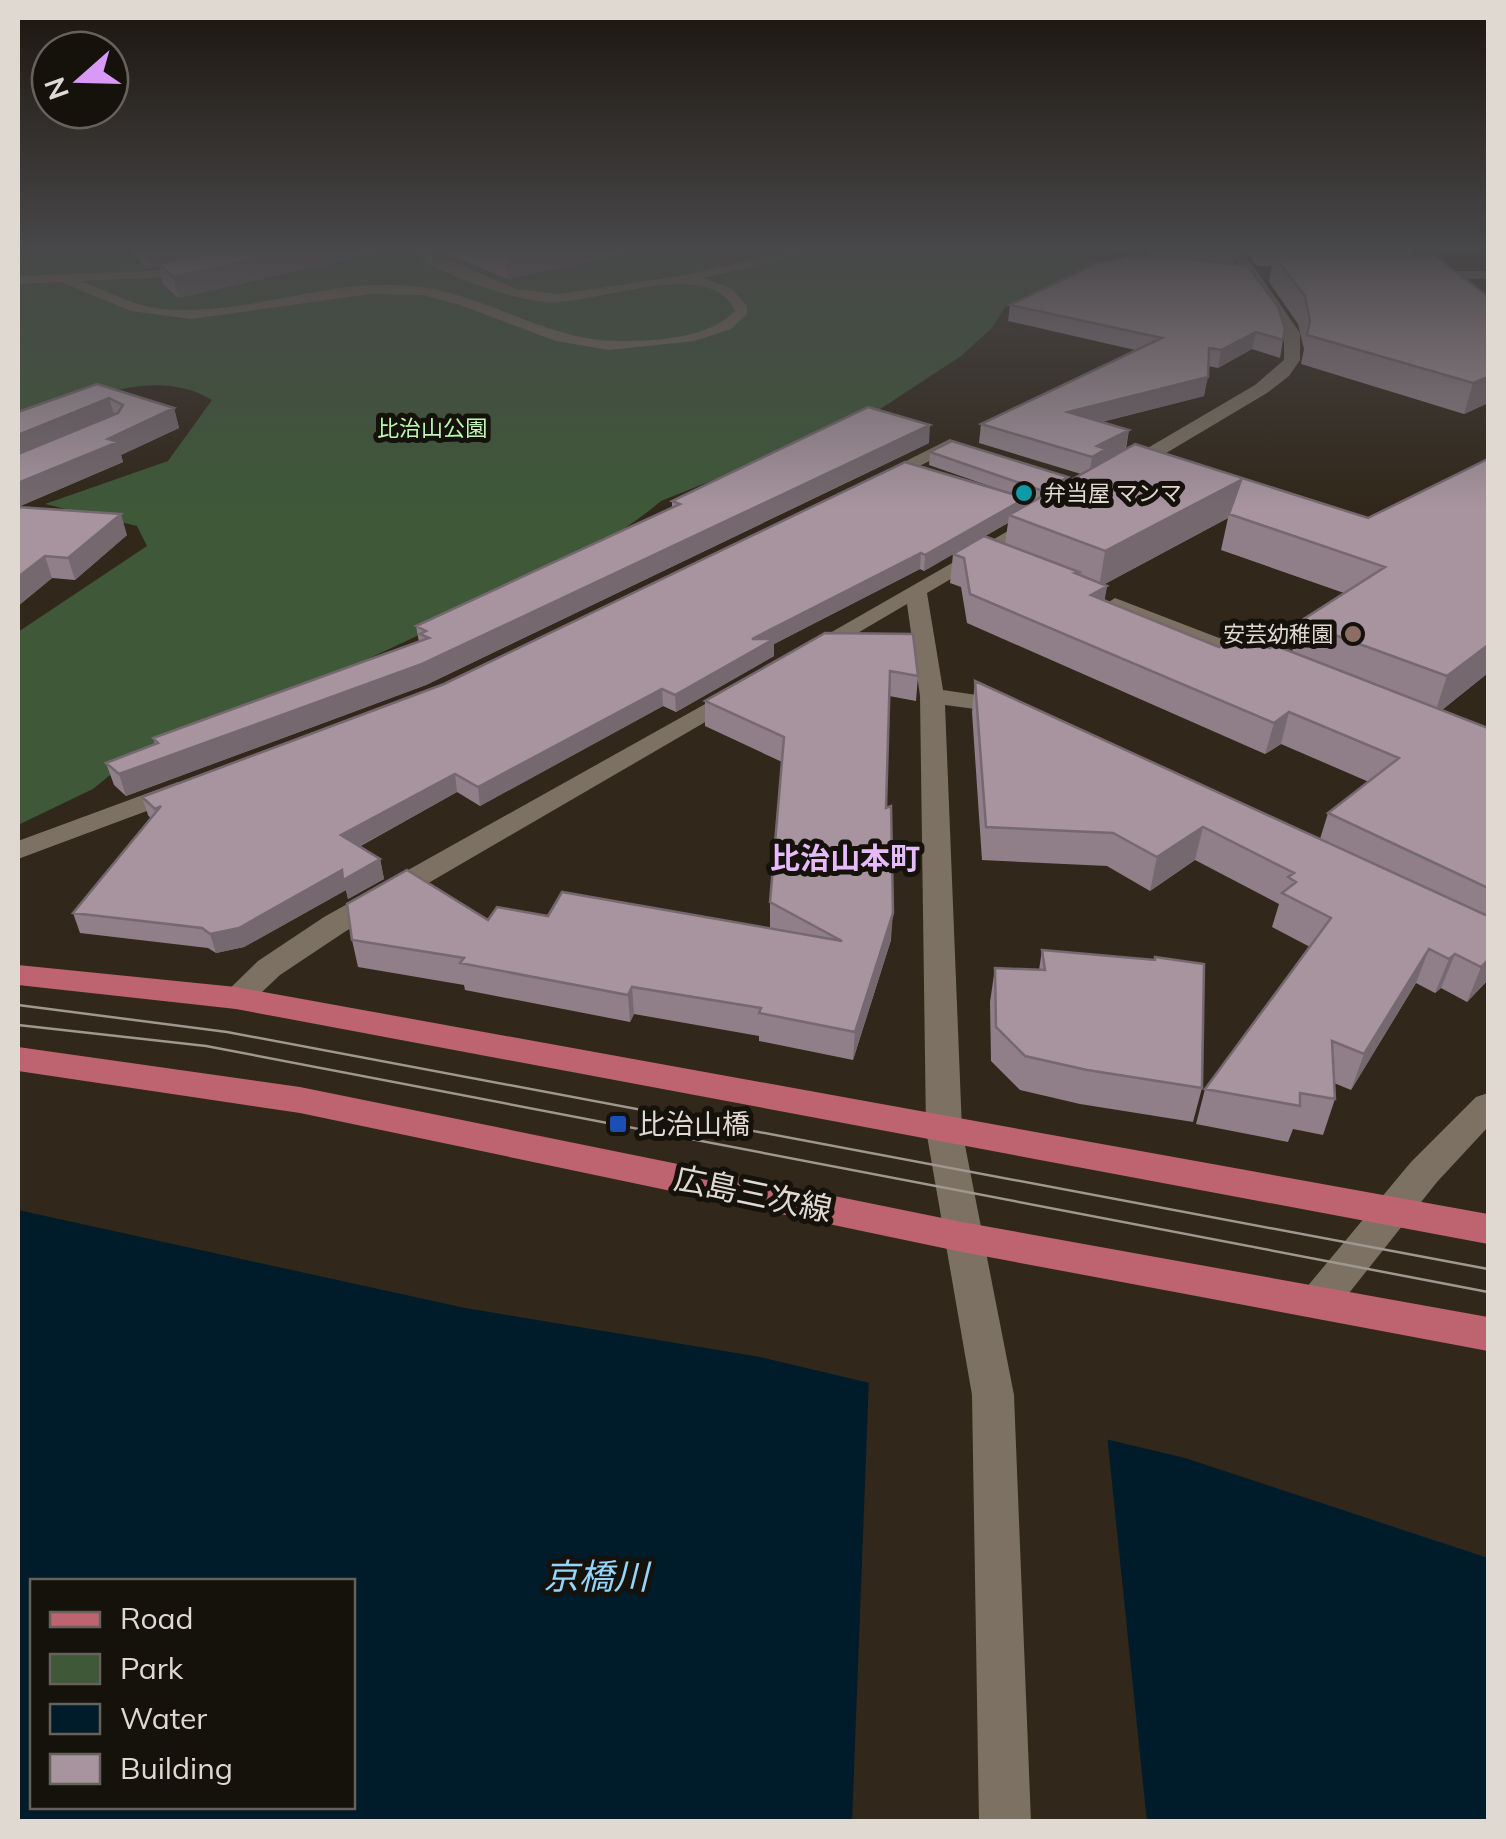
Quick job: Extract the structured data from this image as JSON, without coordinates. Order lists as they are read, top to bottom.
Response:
{
  "streets": {
    "main road": ["広島三次線"]
  },
  "districts": ["比治山本町"],
  "water": ["京橋川"],
  "parks": ["比治山公園"],
  "places": {
    "other": ["弁当屋 マンマ", "安芸幼稚園"],
    "transit": ["比治山橋"]
  },
  "legend": [
    "Road",
    "Park",
    "Water",
    "Building"
  ],
  "north": "left"
}
